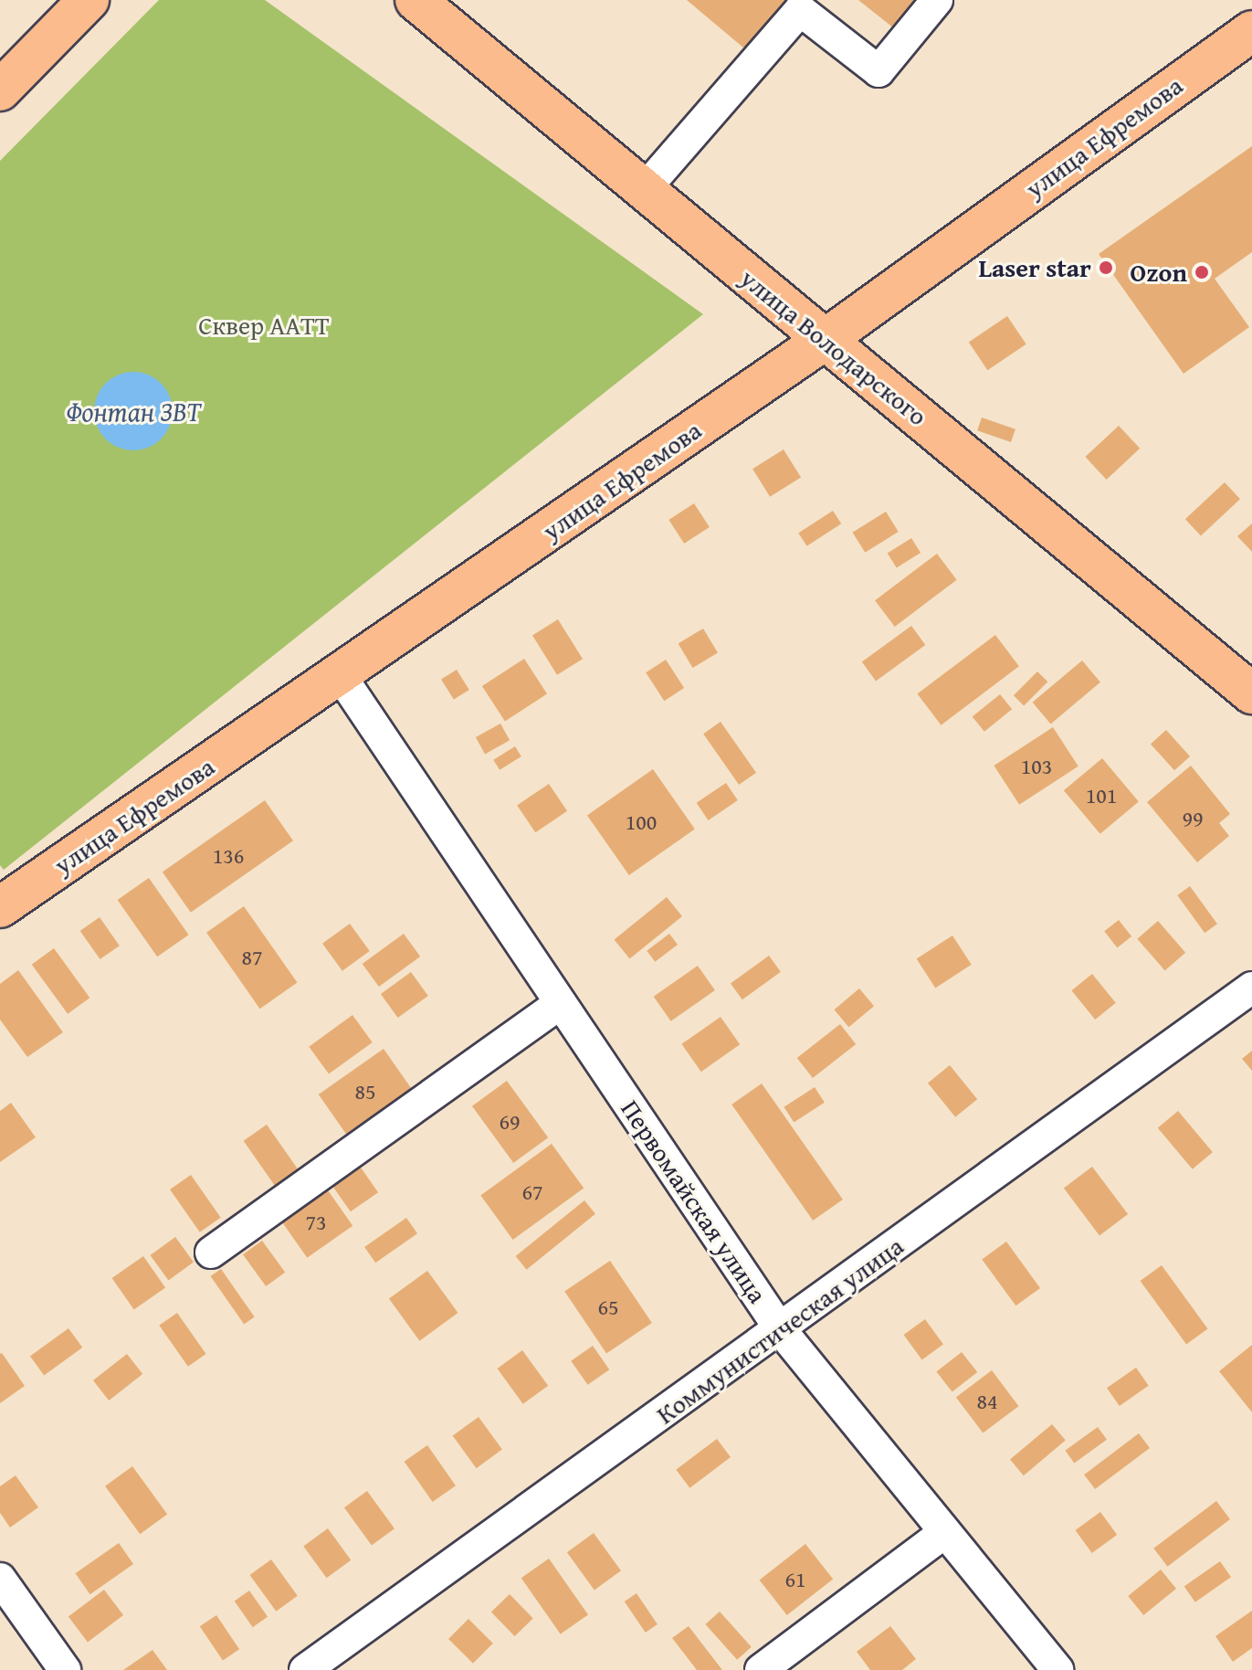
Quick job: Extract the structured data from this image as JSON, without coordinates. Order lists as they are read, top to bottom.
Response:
{
  "streets": {
    "main road": ["улица Ефремова", "улица Володарского"],
    "street": ["Первомайская улица", "Коммунистическая улица"]
  },
  "crossings": [
    ["улица Ефремова", "улица Володарского"],
    ["улица Ефремова", "Первомайская улица"],
    ["Первомайская улица", "Коммунистическая улица"]
  ],
  "water": ["Фонтан ЗВТ"],
  "parks": ["Сквер ААТТ"],
  "places": ["Laser star", "Ozon"],
  "house_numbers": [
    "103",
    "101",
    "99",
    "100",
    "136",
    "87",
    "85",
    "69",
    "67",
    "73",
    "65",
    "84",
    "61"
  ]
}
